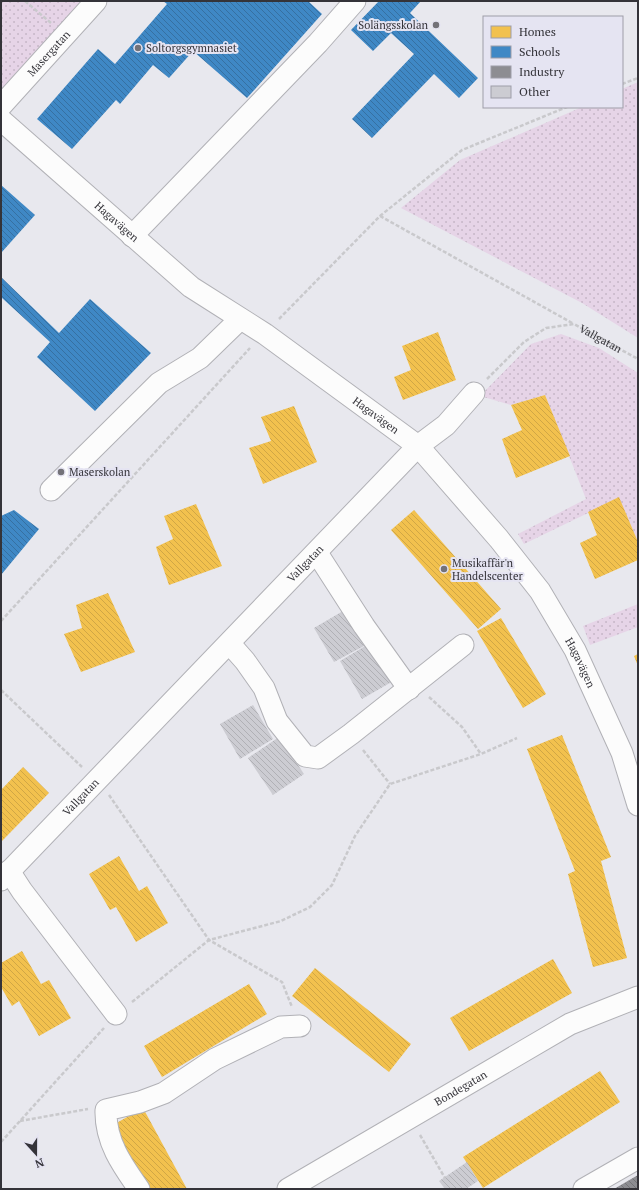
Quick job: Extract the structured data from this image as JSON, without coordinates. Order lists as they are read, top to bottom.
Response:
{
  "streets": {
    "street": [
      "Masergatan",
      "Hagavägen",
      "Vallgatan",
      "Bondegatan"
    ]
  },
  "crossings": [
    ["Hagavägen", "Vallgatan"]
  ],
  "places": [
    "Solängsskolan",
    "Soltorgsgymnasiet",
    "Maserskolan",
    "Musikaffär'n Handelscenter"
  ],
  "legend": [
    "Homes",
    "Schools",
    "Industry",
    "Other"
  ],
  "north": "bottom"
}
